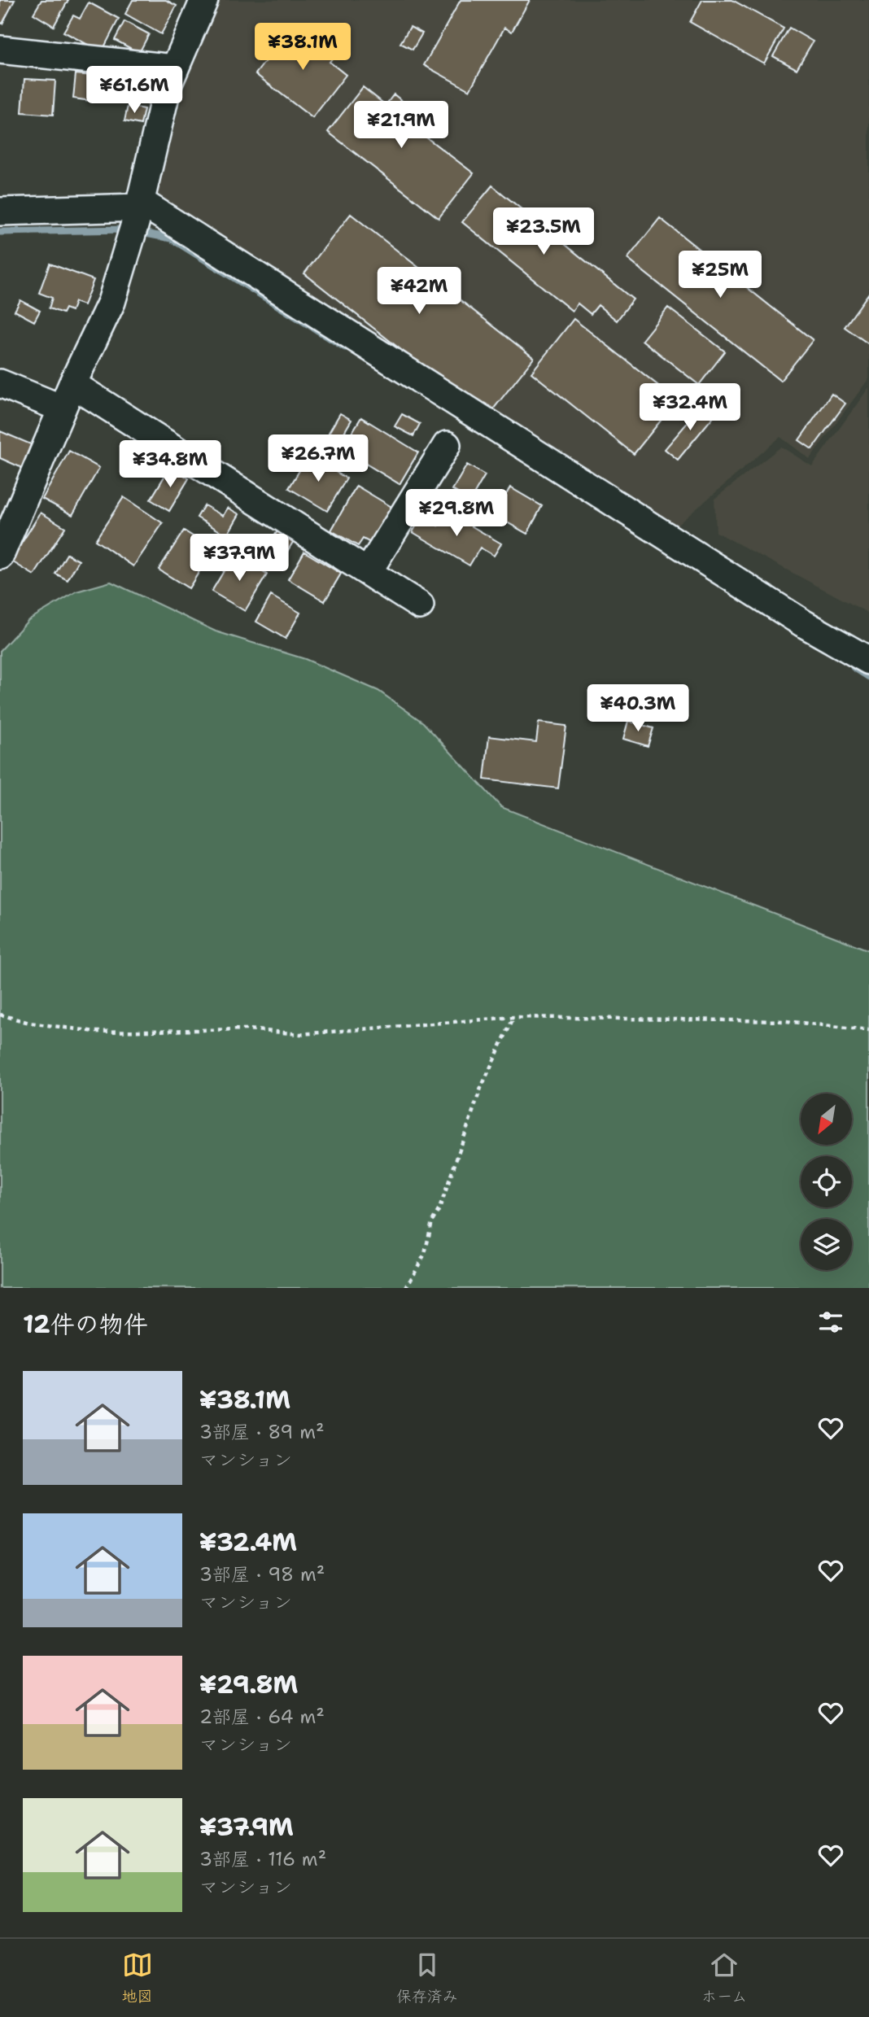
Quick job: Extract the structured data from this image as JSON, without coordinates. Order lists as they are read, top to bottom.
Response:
{
  "north": "bottom left",
  "page": {
    "price": [
      "¥38.1M",
      "¥61.6M",
      "¥21.9M",
      "¥23.5M",
      "¥25M",
      "¥42M",
      "¥32.4M",
      "¥26.7M",
      "¥34.8M",
      "¥29.8M",
      "¥37.9M",
      "¥40.3M"
    ],
    "heading": "12件の物件",
    "list": [
      {
        "name": "¥38.1M",
        "note": "3部屋 · 89 m² · マンション"
      },
      {
        "name": "¥32.4M",
        "note": "3部屋 · 98 m² · マンション"
      },
      {
        "name": "¥29.8M",
        "note": "2部屋 · 64 m² · マンション"
      },
      {
        "name": "¥37.9M",
        "note": "3部屋 · 116 m² · マンション"
      }
    ],
    "tabs": ["地図", "保存済み", "ホーム"]
  }
}
